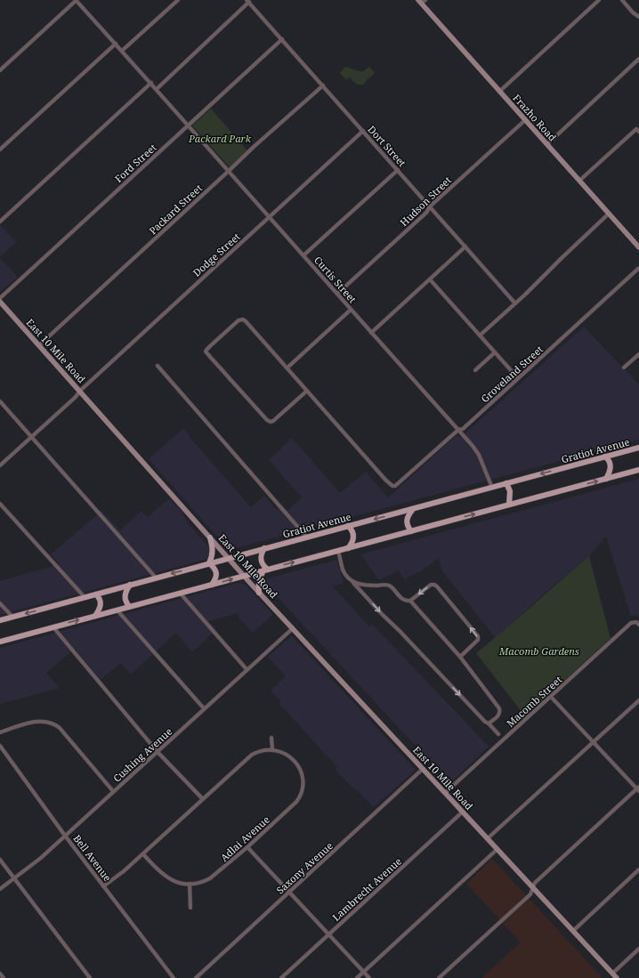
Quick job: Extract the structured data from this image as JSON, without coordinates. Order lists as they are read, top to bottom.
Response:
{
  "streets": {
    "main road": ["Frazho Road", "East 10 Mile Road", "Gratiot Avenue"],
    "street": [
      "Dort Street",
      "Ford Street",
      "Hudson Street",
      "Packard Street",
      "Dodge Street",
      "Curtis Street",
      "Groveland Street",
      "Macomb Street",
      "Cushing Avenue",
      "Adlai Avenue",
      "Bell Avenue",
      "Saxony Avenue",
      "Lambrecht Avenue"
    ]
  },
  "crossings": [
    ["Frazho Road", "Hudson Street"],
    ["Dort Street", "Ford Street"],
    ["Dort Street", "Hudson Street"],
    ["Dort Street", "Packard Street"],
    ["Dort Street", "Dodge Street"],
    ["Ford Street", "Curtis Street"],
    ["Hudson Street", "Curtis Street"],
    ["Packard Street", "Curtis Street"],
    ["Packard Street", "East 10 Mile Road"],
    ["Dodge Street", "Curtis Street"],
    ["Dodge Street", "East 10 Mile Road"],
    ["Curtis Street", "Groveland Street"],
    ["Curtis Street", "Gratiot Avenue"],
    ["East 10 Mile Road", "Gratiot Avenue"],
    ["East 10 Mile Road", "Macomb Street"],
    ["East 10 Mile Road", "Cushing Avenue"],
    ["East 10 Mile Road", "Saxony Avenue"],
    ["East 10 Mile Road", "Lambrecht Avenue"],
    ["Cushing Avenue", "Bell Avenue"]
  ],
  "parks": ["Packard Park", "Macomb Gardens"]
}
